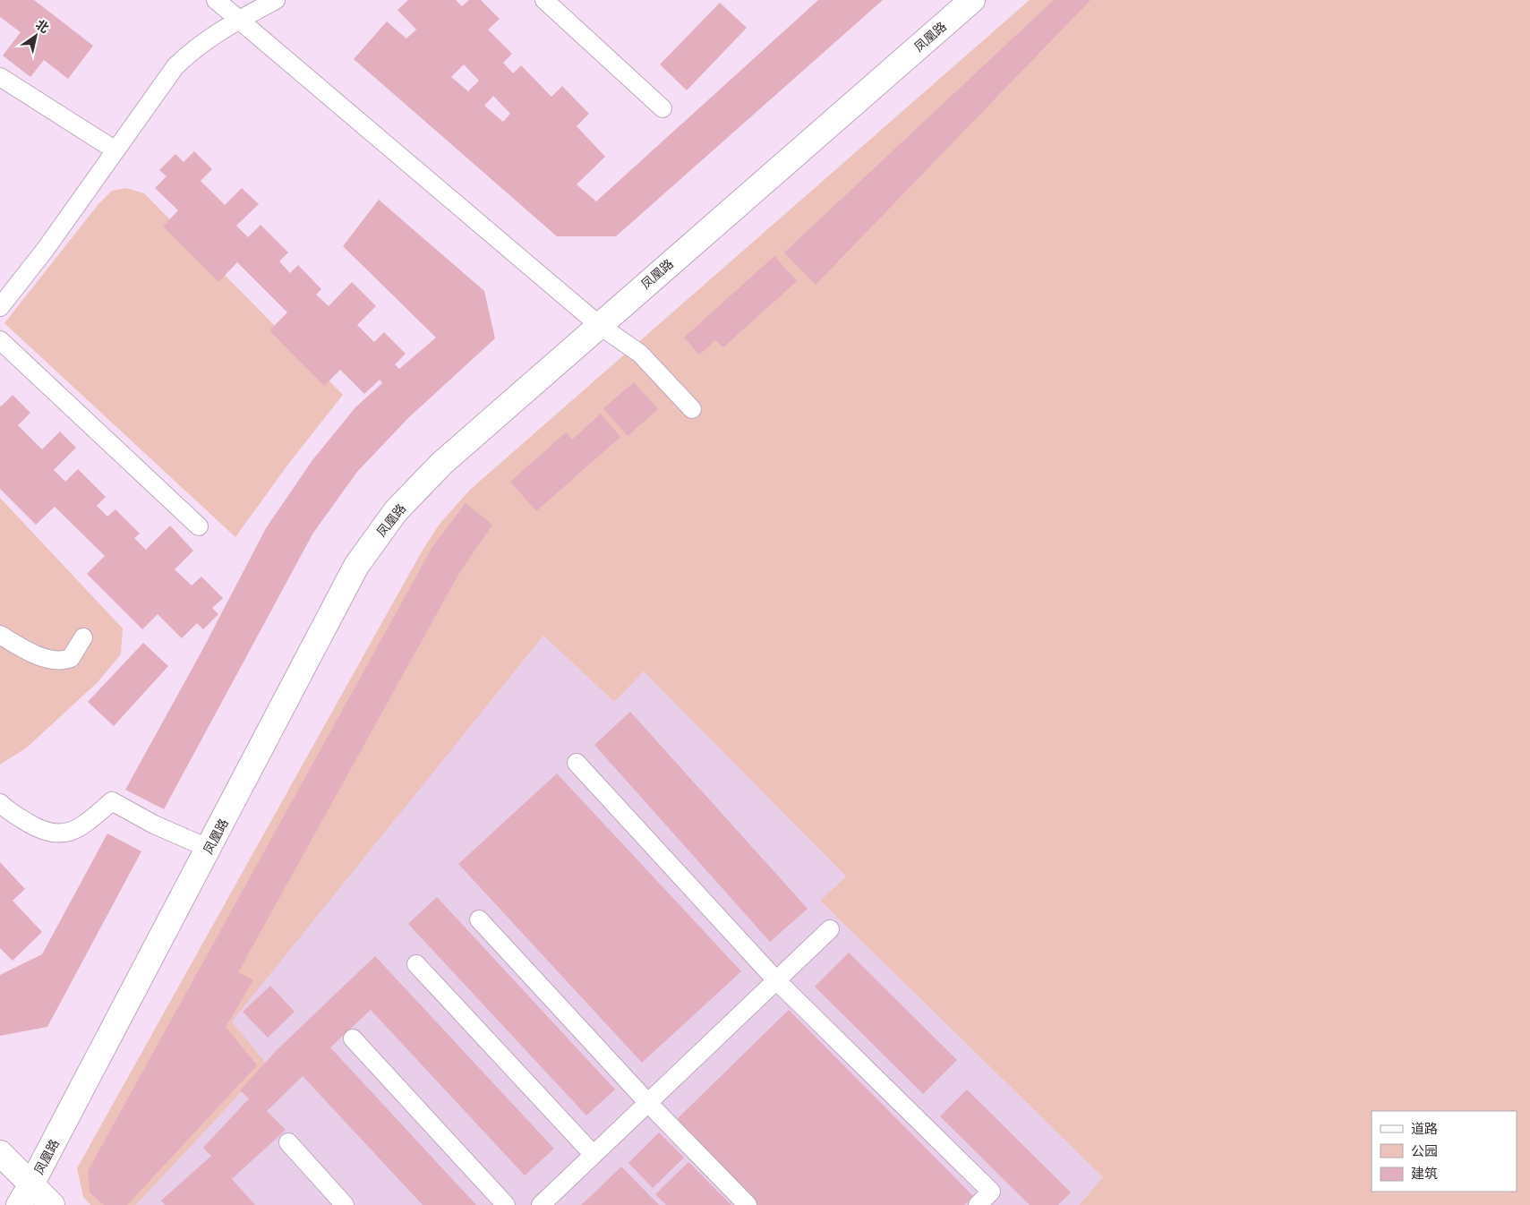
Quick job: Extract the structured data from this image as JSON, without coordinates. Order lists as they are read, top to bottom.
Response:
{
  "streets": {
    "street": ["凤凰路"]
  },
  "legend": ["道路", "公园", "建筑"],
  "north": "top right"
}
